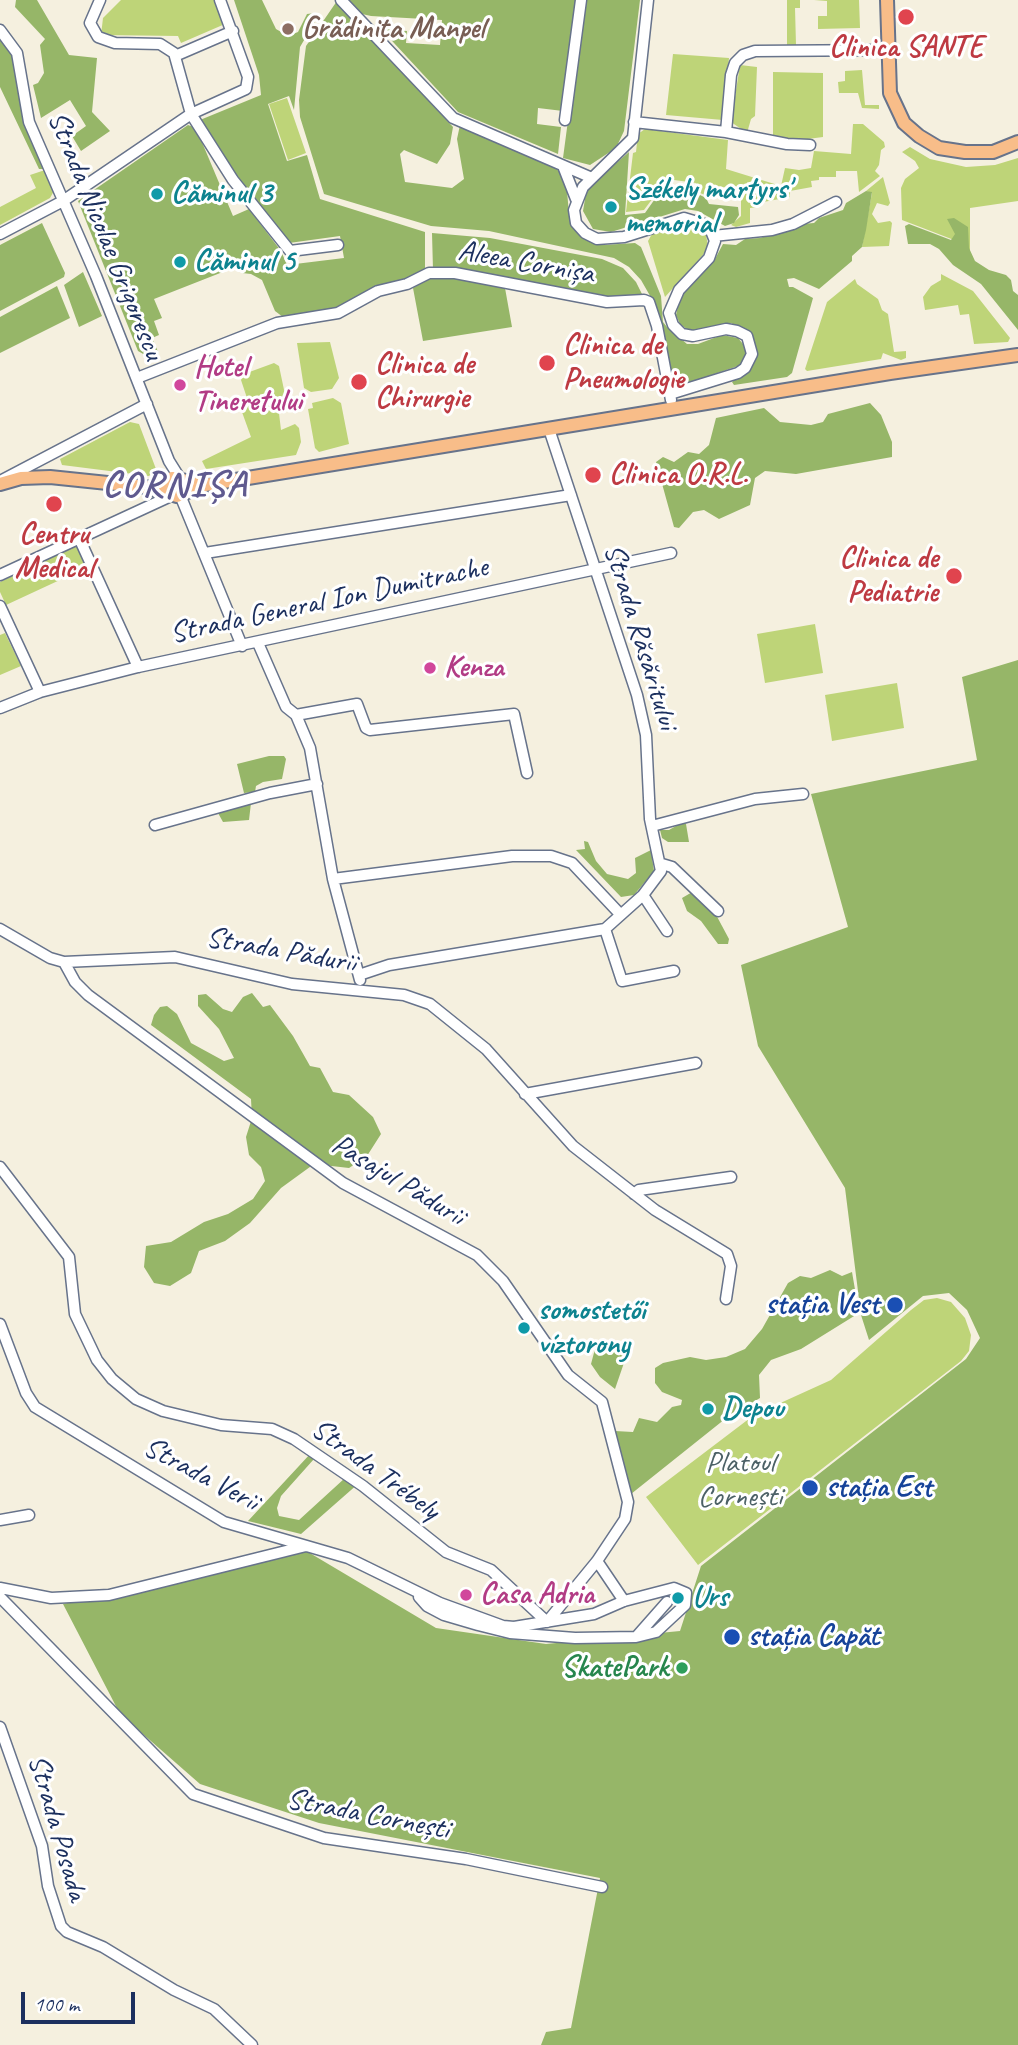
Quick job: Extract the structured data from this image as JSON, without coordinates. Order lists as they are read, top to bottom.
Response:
{
  "streets": {
    "street": [
      "Strada Nicolae Grigorescu",
      "Aleea Cornișa",
      "Strada General Ion Dumitrache",
      "Strada Răsăritului",
      "Strada Pădurii",
      "Pasajul Pădurii",
      "Strada Trébely",
      "Strada Verii",
      "Strada Cornești",
      "Strada Posada"
    ]
  },
  "crossings": [
    ["Strada Nicolae Grigorescu", "Aleea Cornișa"],
    ["Strada Nicolae Grigorescu", "Strada General Ion Dumitrache"],
    ["Strada General Ion Dumitrache", "Strada Răsăritului"],
    ["Strada Pădurii", "Pasajul Pădurii"],
    ["Strada Trébely", "Strada Verii"]
  ],
  "districts": ["CORNIȘA"],
  "parks": ["Platoul Cornești"],
  "places": [
    "Clinica SANTE",
    "Grădinița Manpel",
    "Căminul 3",
    "Székely martyrs' memorial",
    "Căminul 5",
    "Clinica de Pneumologie",
    "Clinica de Chirurgie",
    "Hotel Tineretului",
    "Clinica O.R.L.",
    "Centru Medical",
    "Clinica de Pediatrie",
    "Kenza",
    "stația Vest",
    "somostetői víztorony",
    "Depou",
    "stația Est",
    "Casa Adria",
    "Urs",
    "stația Capăt",
    "SkatePark"
  ],
  "scale_bar": "100 m"
}
